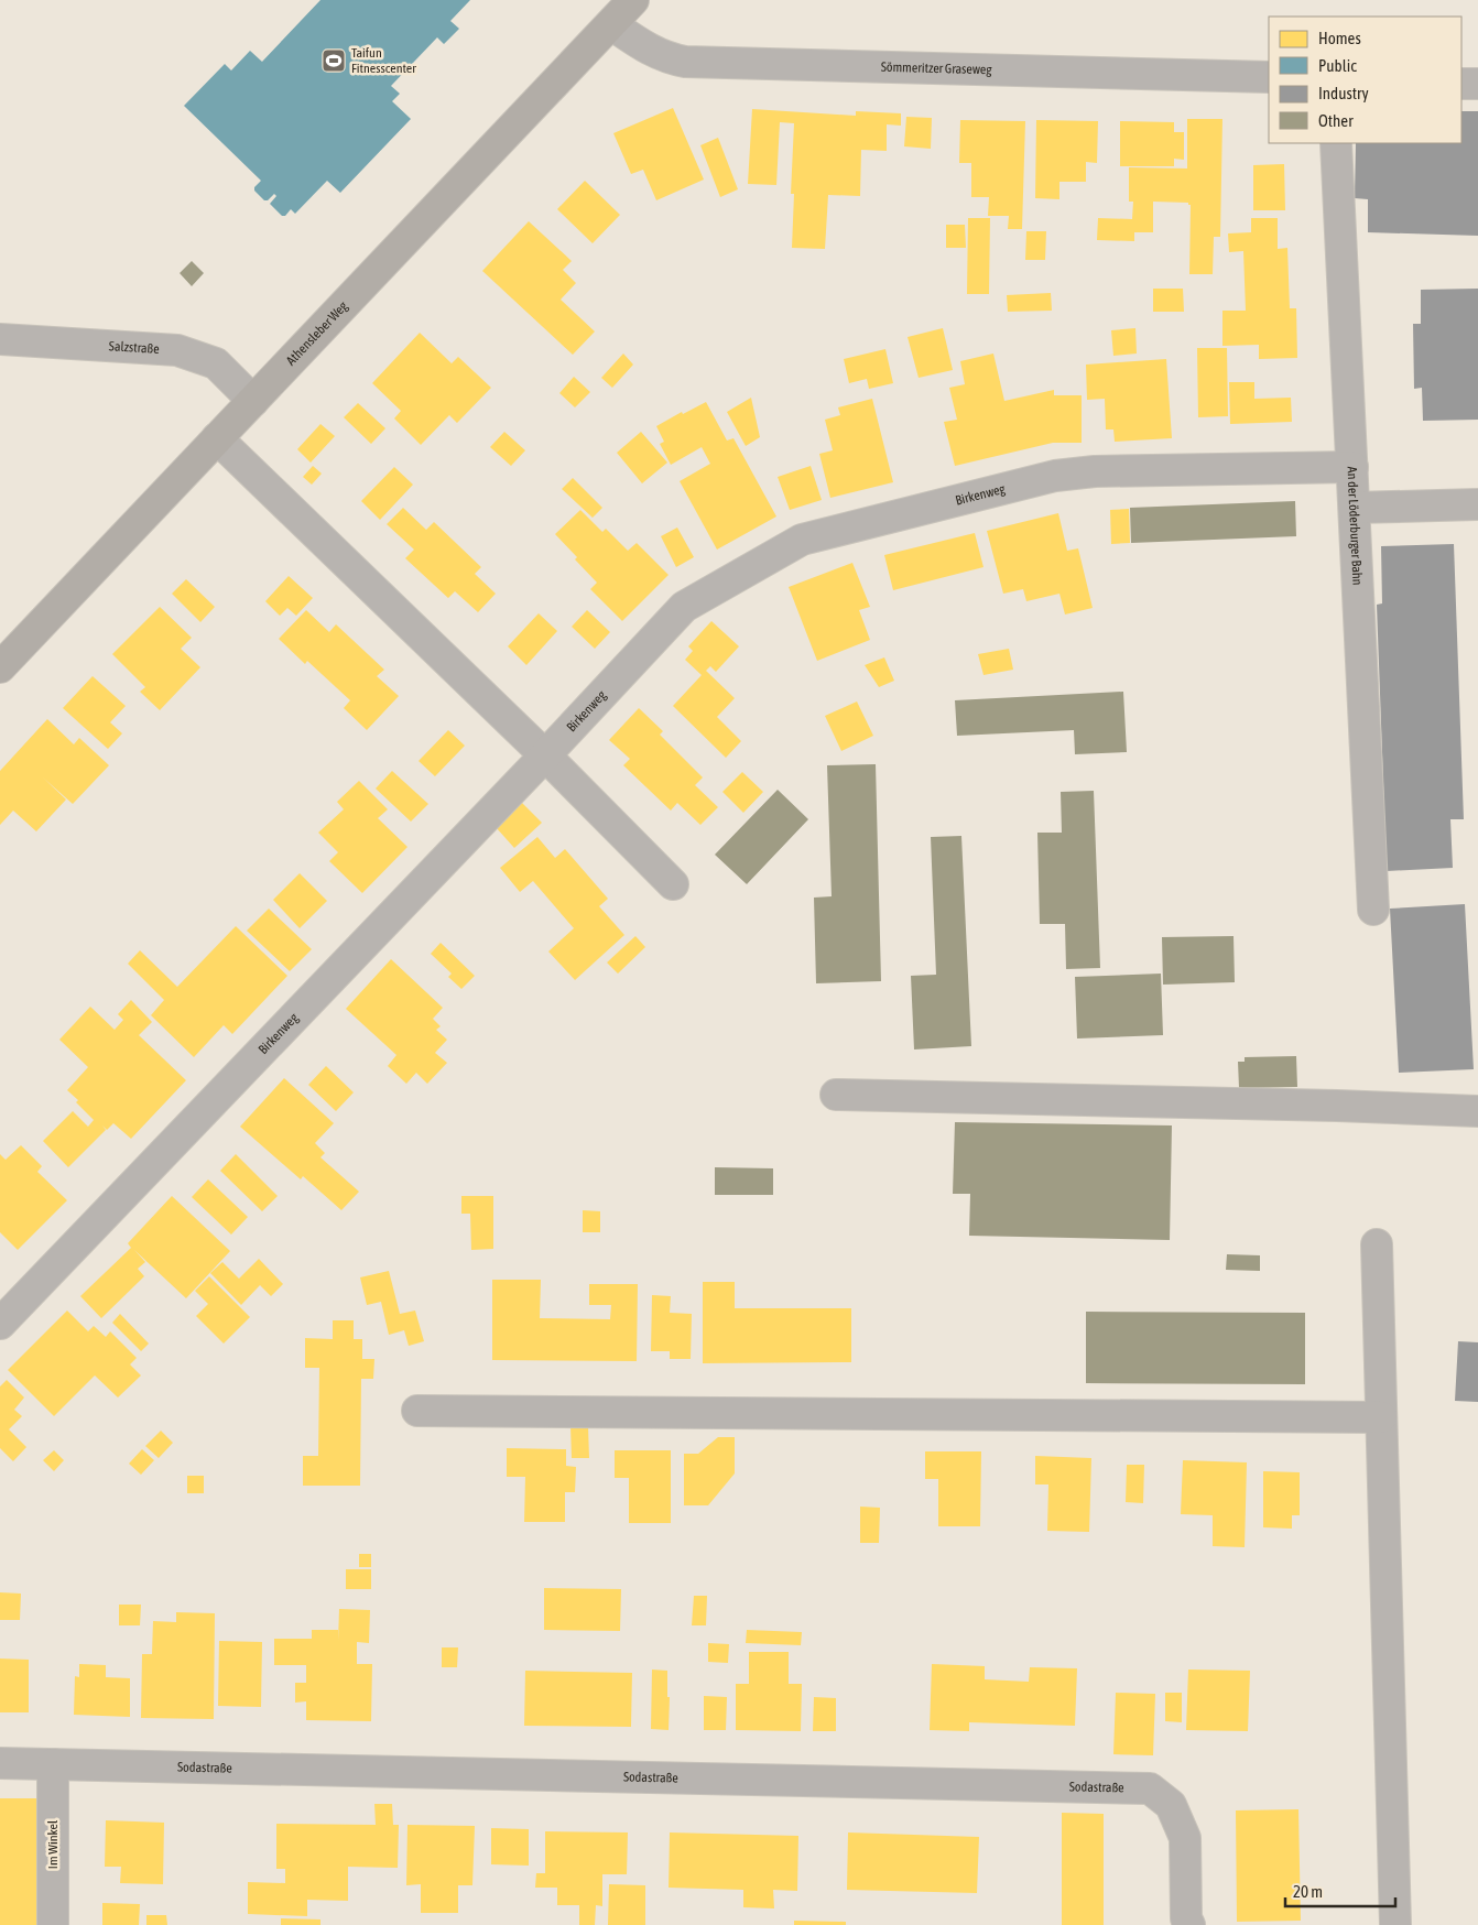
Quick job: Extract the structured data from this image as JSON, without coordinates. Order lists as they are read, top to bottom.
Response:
{
  "streets": {
    "main road": ["Athensleber Weg"],
    "street": [
      "Sömmeritzer Graseweg",
      "Salzstraße",
      "Birkenweg",
      "An der Löderburger Bahn",
      "Sodastraße",
      "Im Winkel"
    ]
  },
  "crossings": [
    ["Sömmeritzer Graseweg", "Athensleber Weg"],
    ["Athensleber Weg", "Salzstraße"],
    ["Birkenweg", "An der Löderburger Bahn"],
    ["Sodastraße", "Im Winkel"]
  ],
  "places": {
    "sports": ["Taifun Fitnesscenter"]
  },
  "legend": [
    "Homes",
    "Public",
    "Industry",
    "Other"
  ],
  "scale_bar": "20 m"
}
